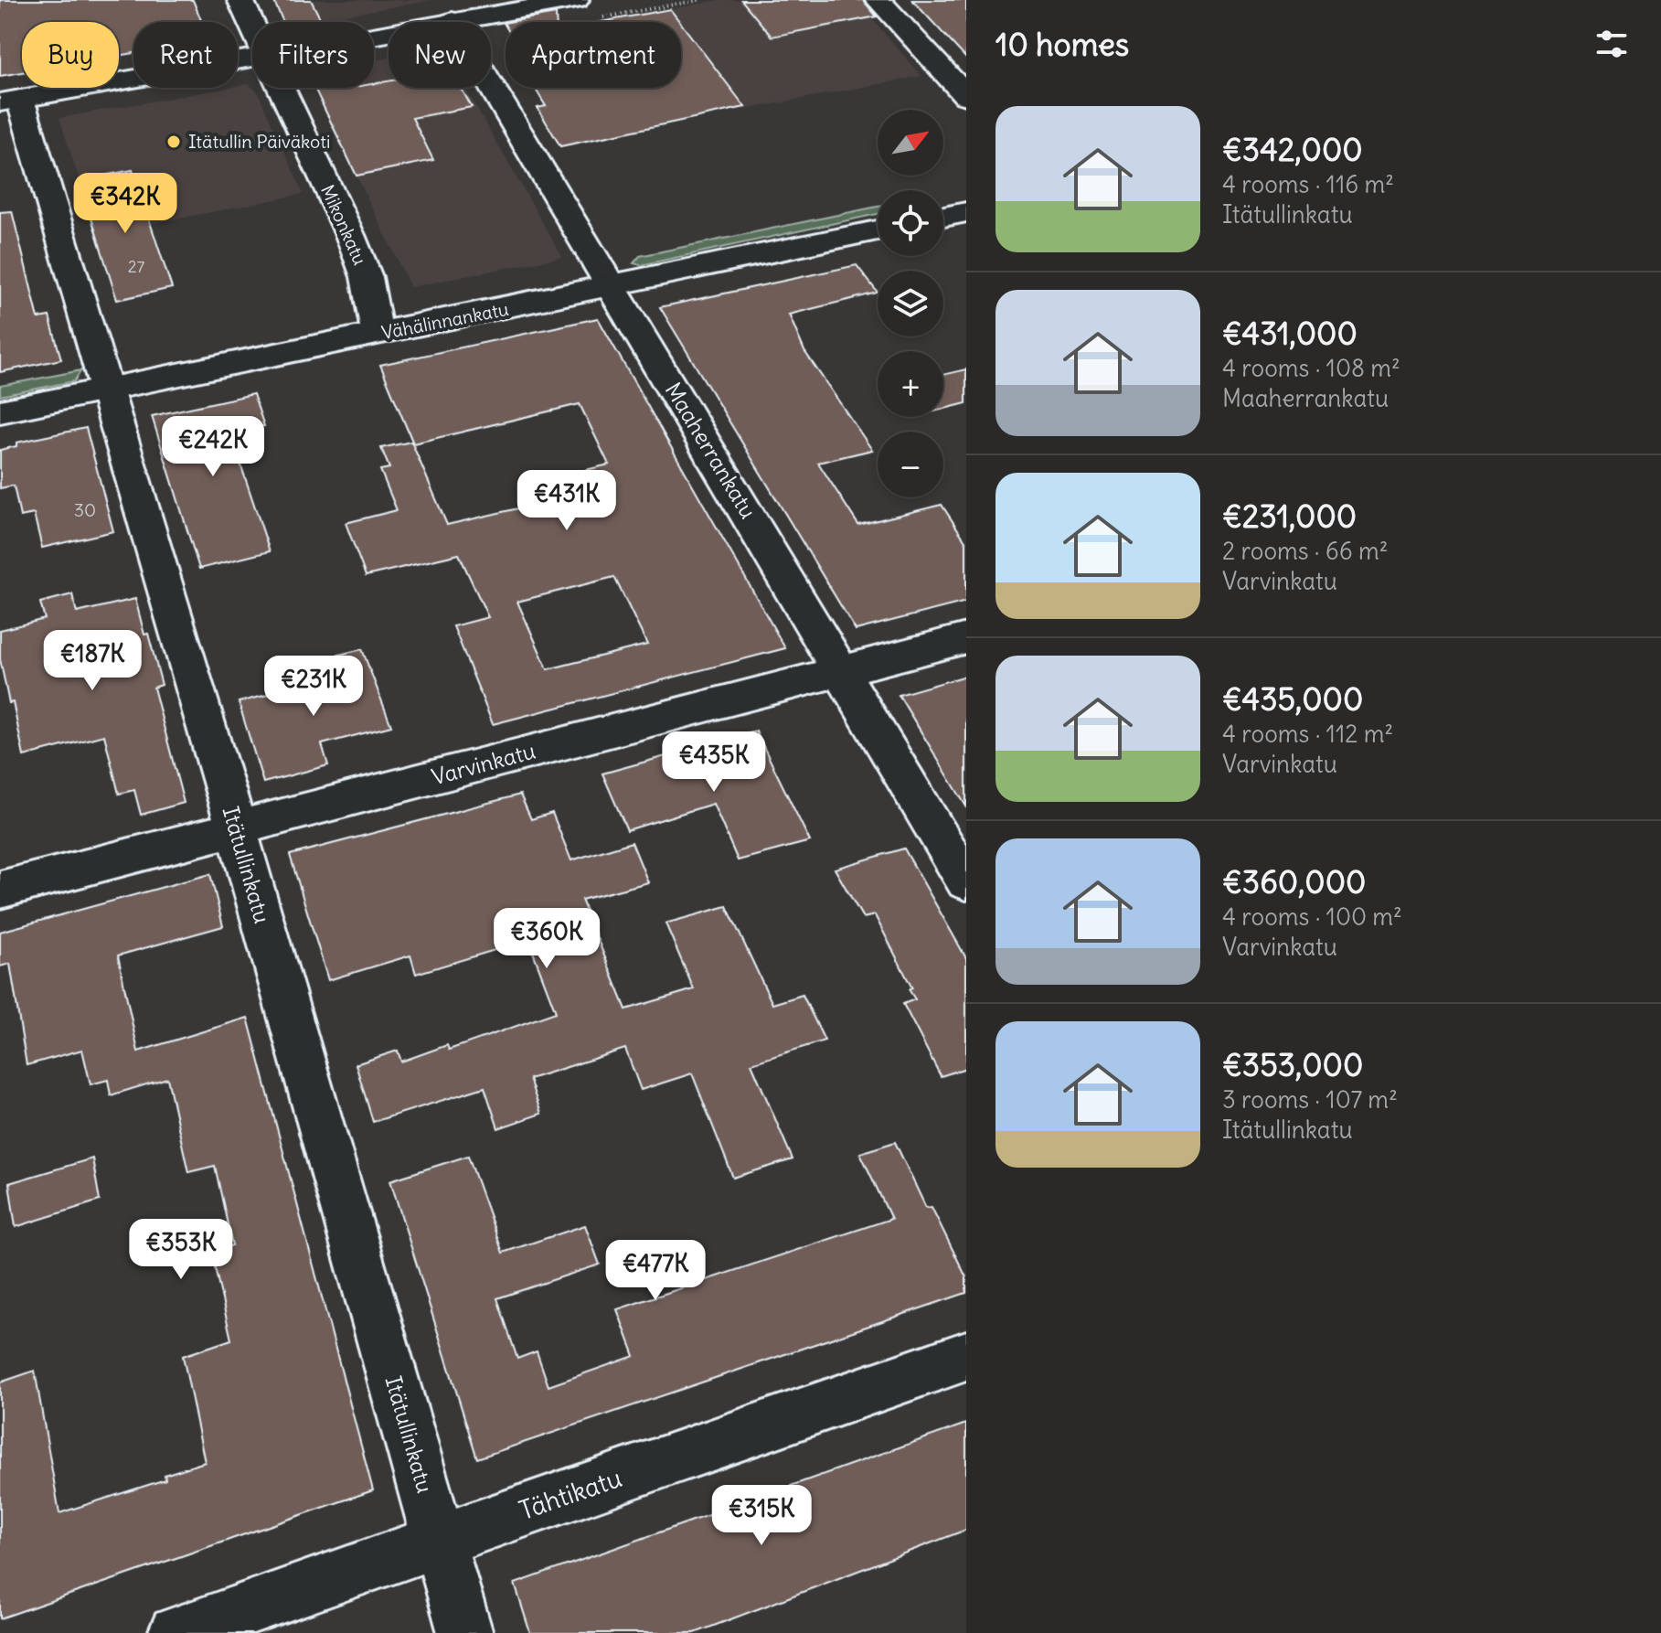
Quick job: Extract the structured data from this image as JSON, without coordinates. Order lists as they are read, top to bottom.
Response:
{
  "streets": {
    "street": [
      "Mikonkatu",
      "Vähälinnankatu",
      "Maaherrankatu",
      "Varvinkatu",
      "Itätullinkatu",
      "Tähtikatu"
    ]
  },
  "crossings": [
    ["Mikonkatu", "Vähälinnankatu"],
    ["Vähälinnankatu", "Maaherrankatu"],
    ["Vähälinnankatu", "Itätullinkatu"],
    ["Maaherrankatu", "Varvinkatu"],
    ["Varvinkatu", "Itätullinkatu"],
    ["Itätullinkatu", "Tähtikatu"]
  ],
  "places": ["Itätullin Päiväkoti"],
  "house_numbers": ["27", "30"],
  "north": "top right",
  "page": {
    "heading": "10 homes",
    "chip": [
      "Buy",
      "Rent",
      "Filters",
      "New",
      "Apartment"
    ],
    "list": [
      {
        "name": "€342,000",
        "note": "4 rooms · 116 m² · Itätullinkatu"
      },
      {
        "name": "€431,000",
        "note": "4 rooms · 108 m² · Maaherrankatu"
      },
      {
        "name": "€231,000",
        "note": "2 rooms · 66 m² · Varvinkatu"
      },
      {
        "name": "€435,000",
        "note": "4 rooms · 112 m² · Varvinkatu"
      },
      {
        "name": "€360,000",
        "note": "4 rooms · 100 m² · Varvinkatu"
      },
      {
        "name": "€353,000",
        "note": "3 rooms · 107 m² · Itätullinkatu"
      }
    ],
    "map_buttons": ["+", "−"],
    "price": [
      "€342K",
      "€242K",
      "€431K",
      "€187K",
      "€231K",
      "€435K",
      "€360K",
      "€353K",
      "€477K",
      "€315K"
    ]
  }
}
